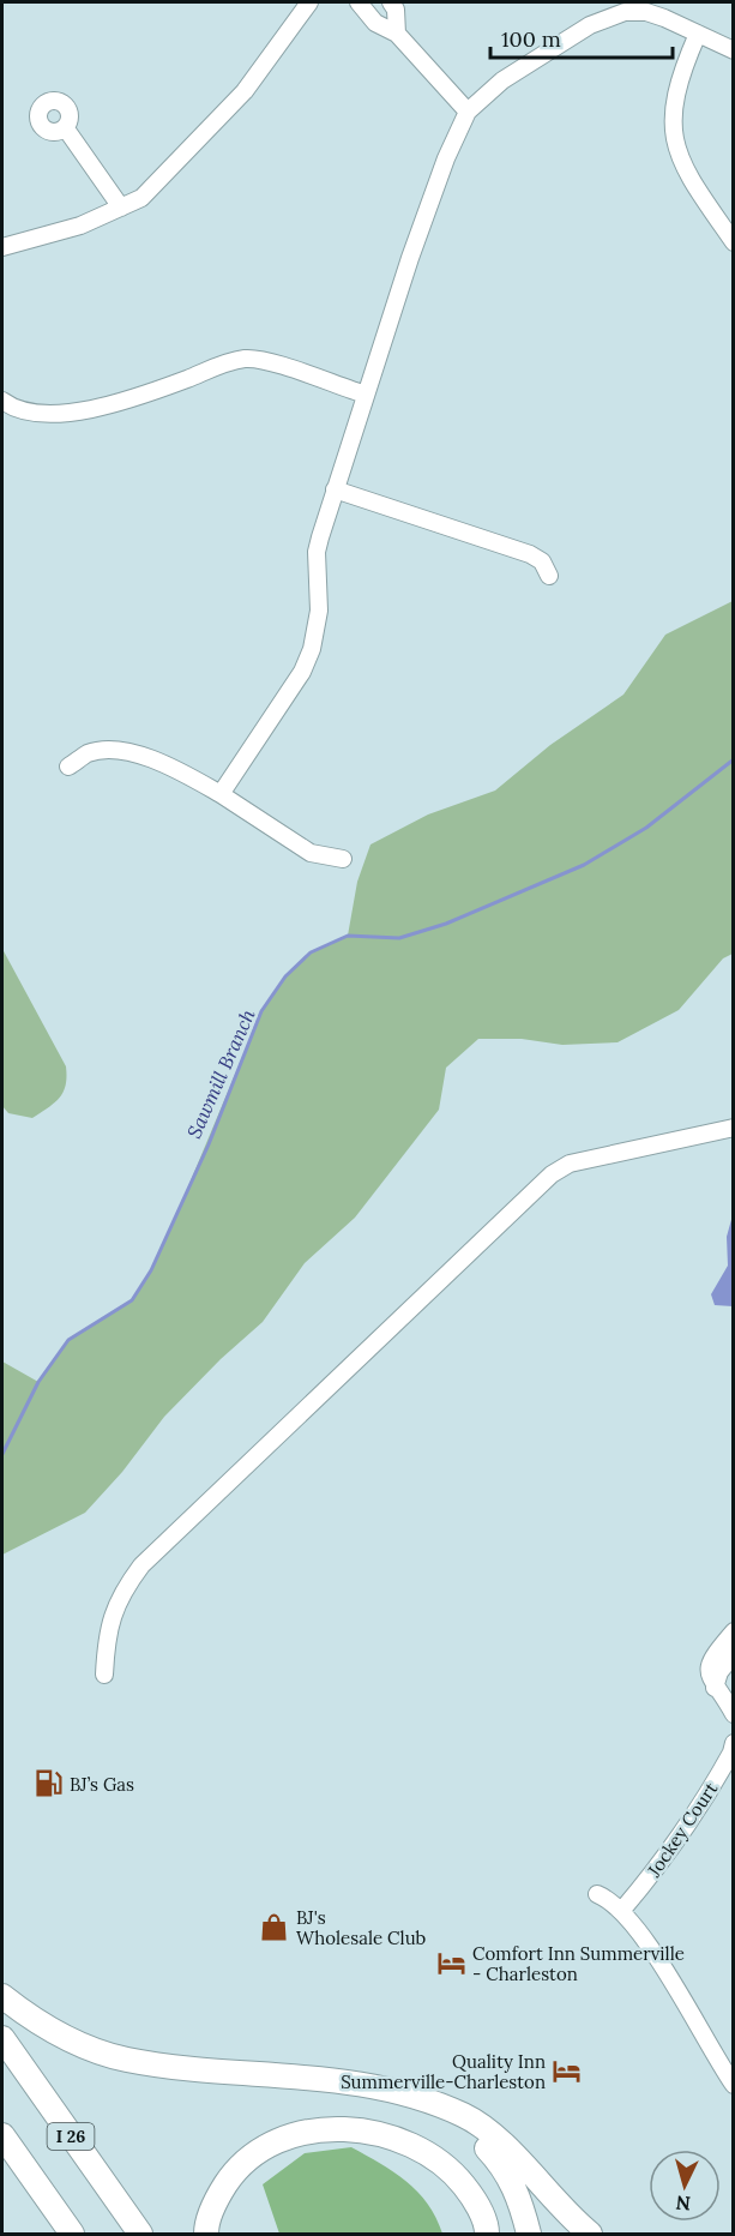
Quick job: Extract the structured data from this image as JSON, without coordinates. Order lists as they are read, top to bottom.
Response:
{
  "streets": {
    "highway": ["I 26"],
    "street": ["Jockey Court"]
  },
  "water": ["Sawmill Branch"],
  "places": {
    "fuel station": ["BJ’s Gas"],
    "shop": ["BJ's Wholesale Club"],
    "hotel": ["Comfort Inn Summerville - Charleston", "Quality Inn Summerville-Charleston"]
  },
  "scale_bar": "100 m",
  "north": "bottom"
}
